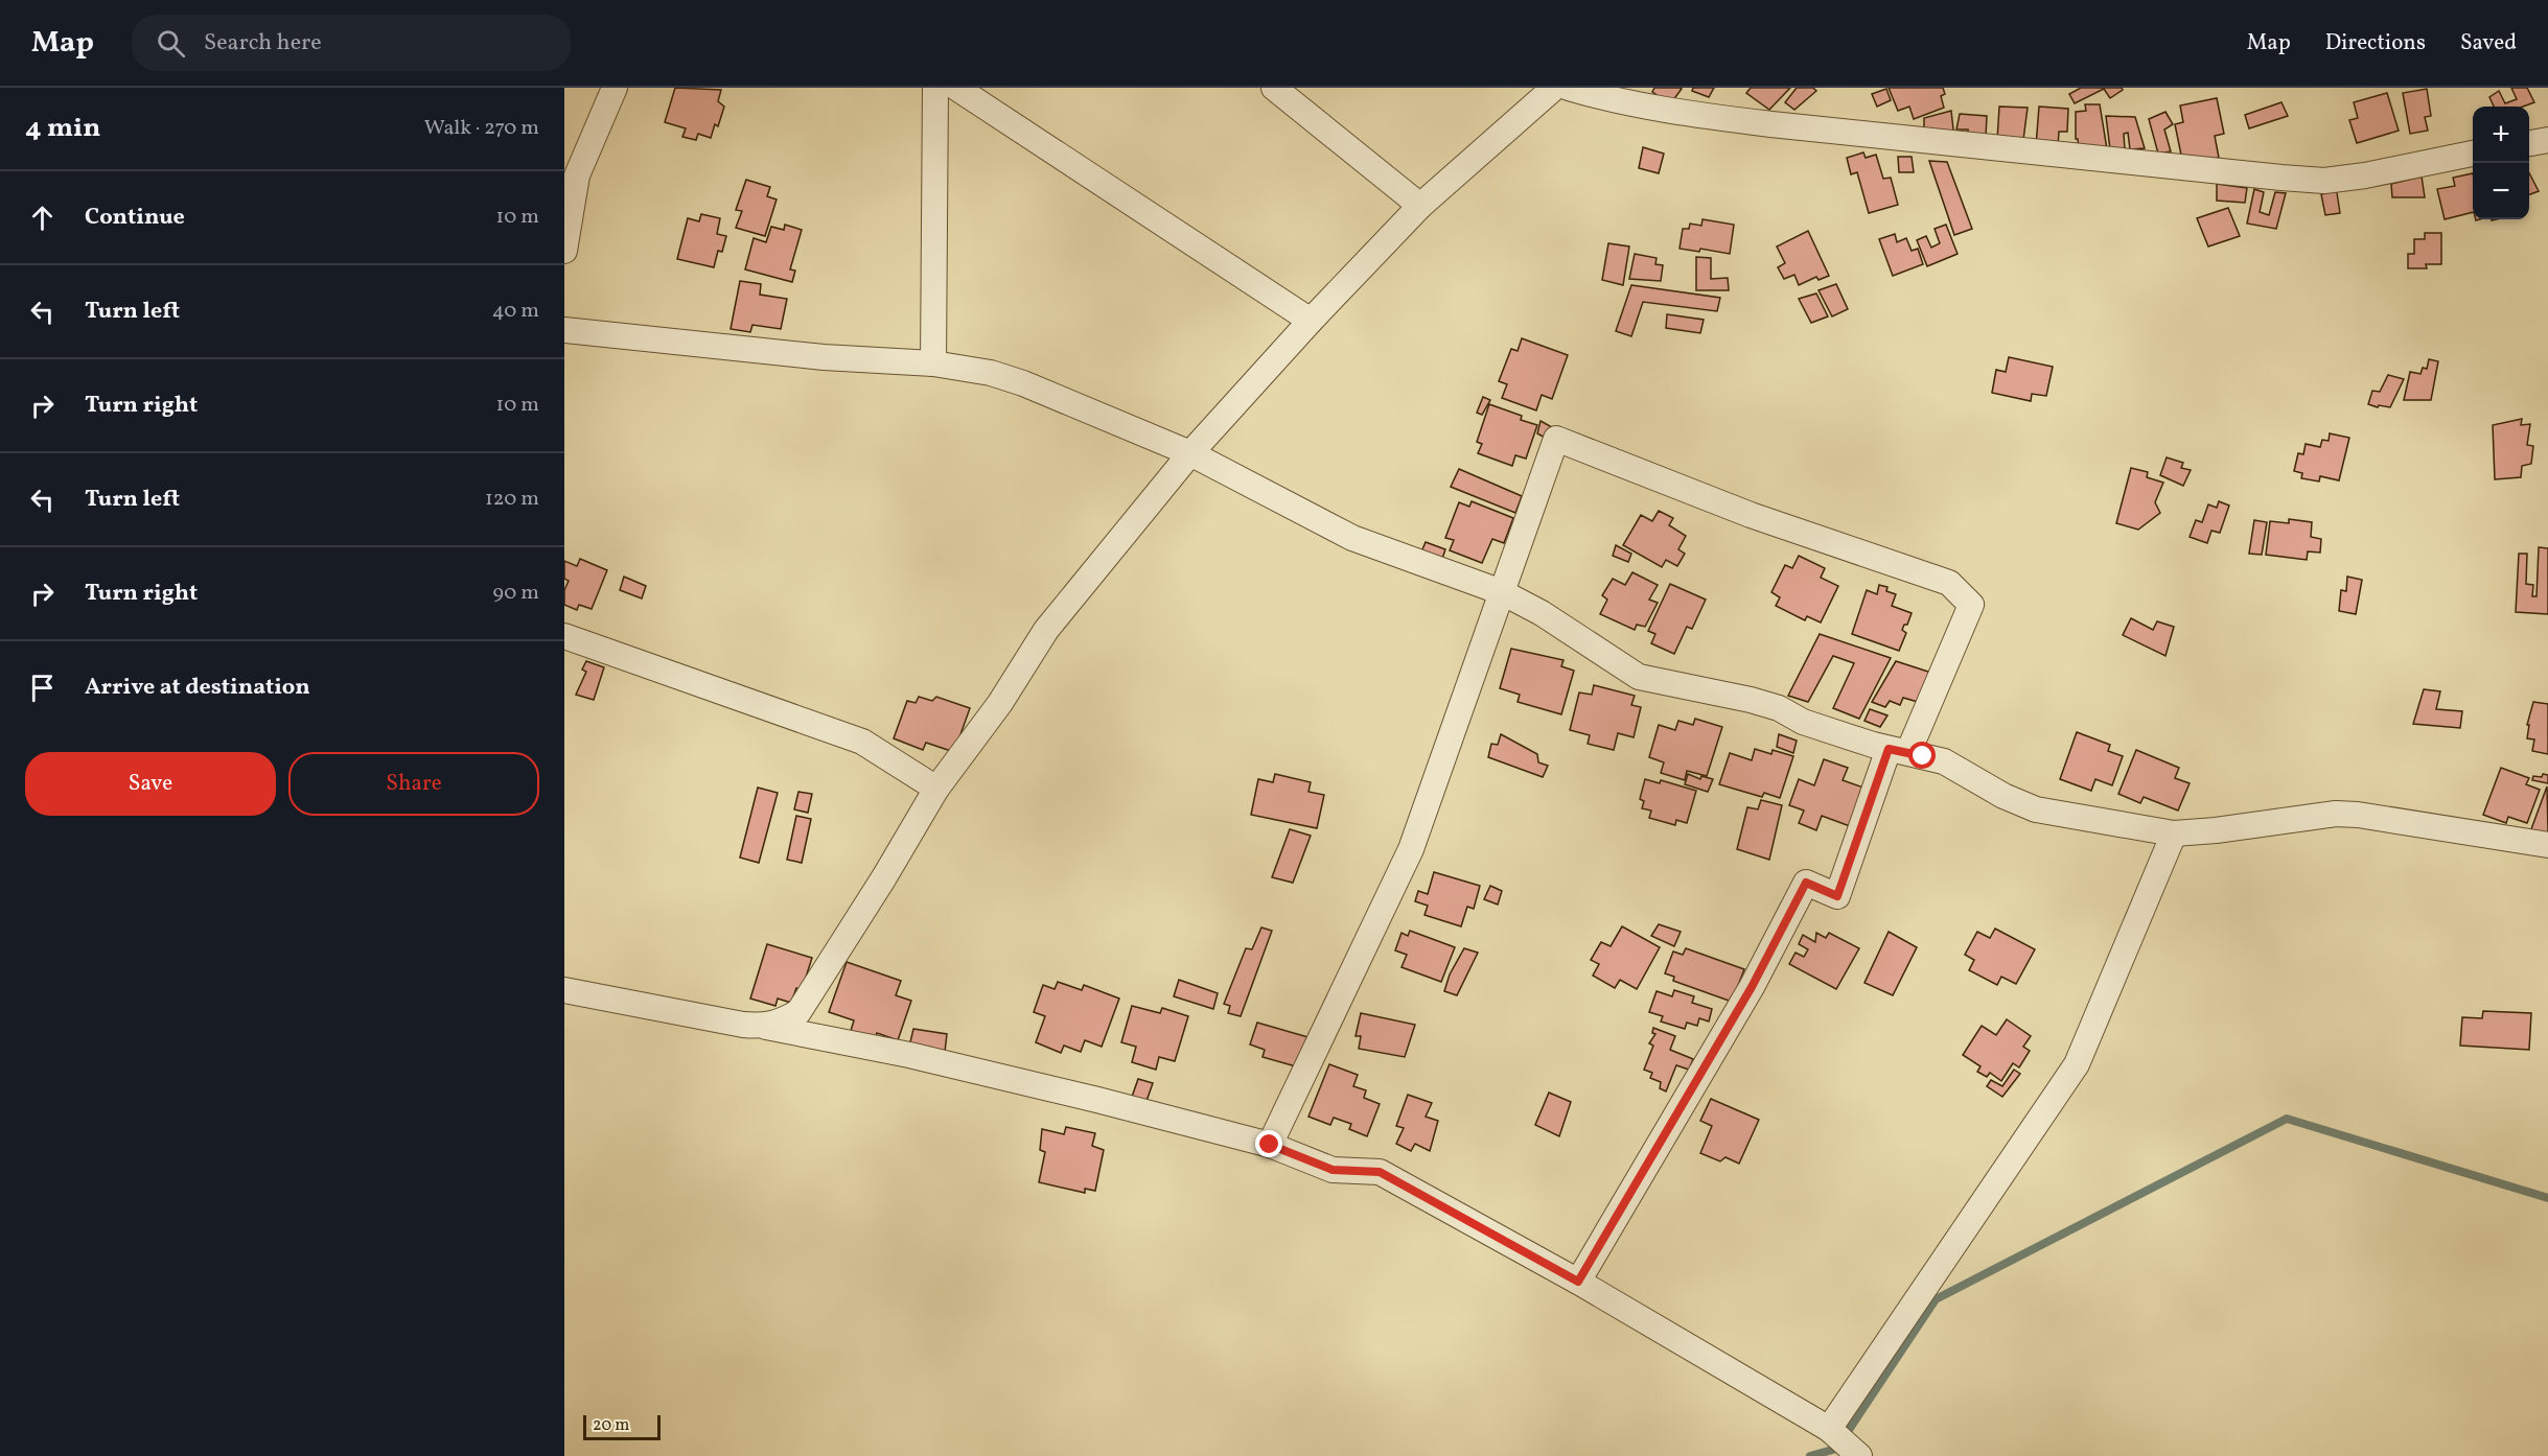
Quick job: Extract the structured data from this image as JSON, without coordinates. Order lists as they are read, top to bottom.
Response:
{
  "scale_bar": "20 m",
  "page": {
    "header": "Map",
    "search": "Search here",
    "nav": ["Map", "Directions", "Saved"],
    "heading": ["4 min", "Walk · 270 m"],
    "map_buttons": ["+", "−"],
    "list": [
      ["Continue", "10 m"],
      ["Turn left", "40 m"],
      ["Turn right", "10 m"],
      ["Turn left", "120 m"],
      ["Turn right", "90 m"],
      "Arrive at destination"
    ],
    "buttons": ["Save", "Share"],
    "scale": "20 m"
  }
}
